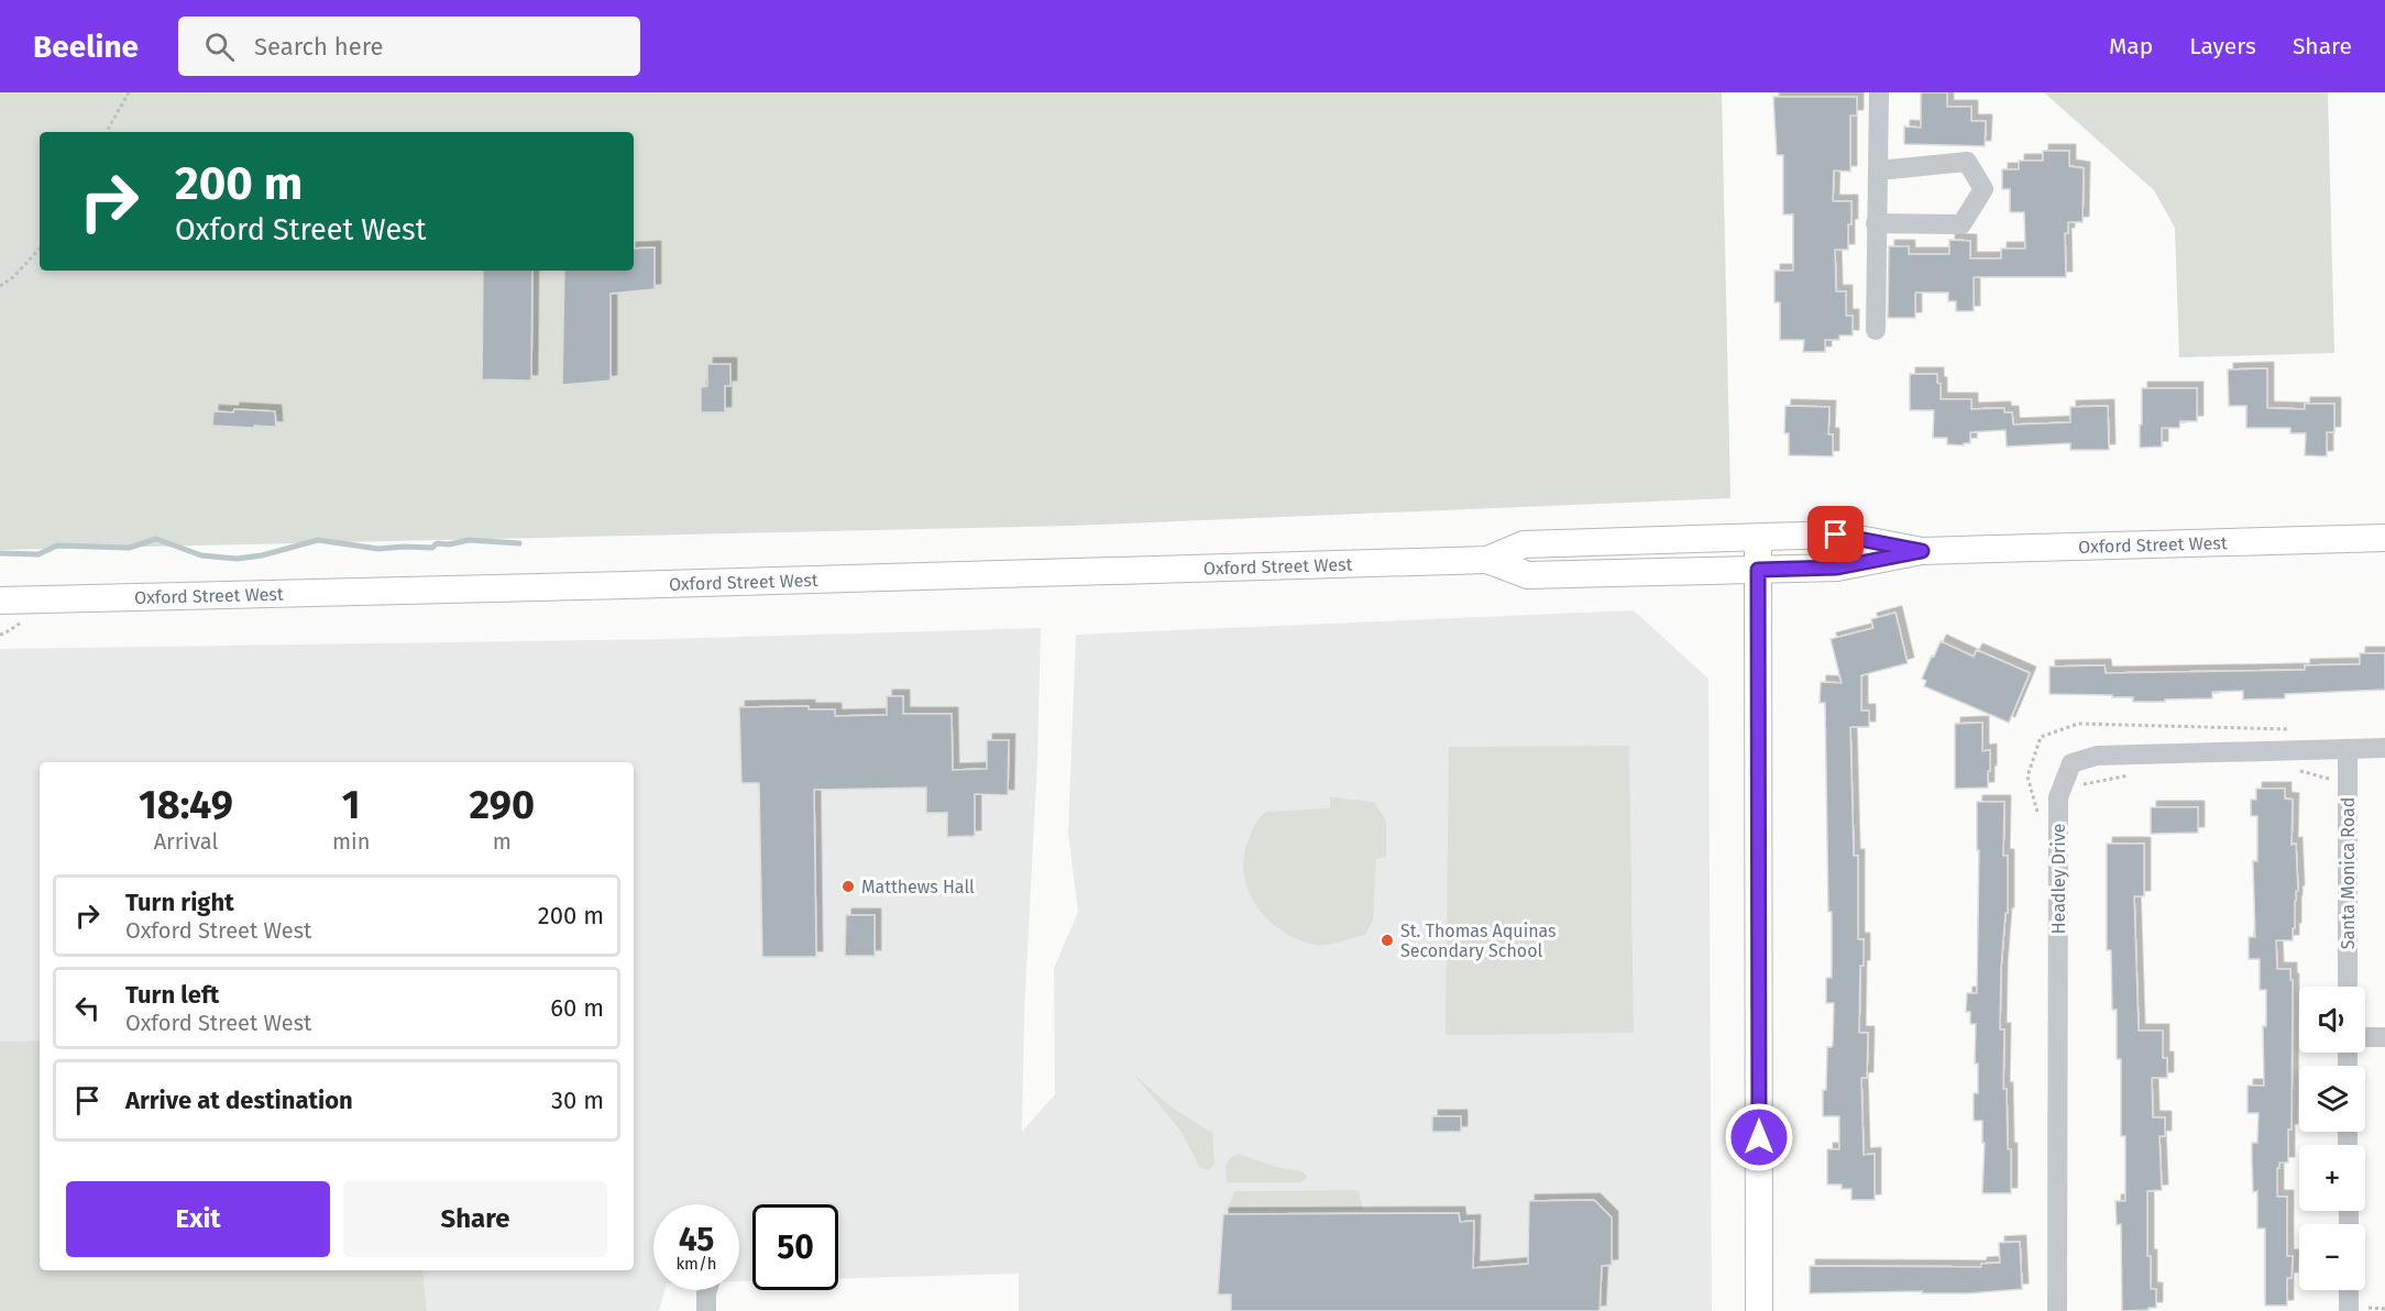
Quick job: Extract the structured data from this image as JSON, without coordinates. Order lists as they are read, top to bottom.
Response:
{
  "streets": {
    "main road": ["Oxford Street West"],
    "street": ["Santa Monica Road", "Headley Drive"]
  },
  "crossings": [
    ["Santa Monica Road", "Headley Drive"]
  ],
  "places": ["Matthews Hall", "St. Thomas Aquinas Secondary School"],
  "page": {
    "header": "Beeline",
    "search": "Search here",
    "nav": ["Map", "Layers", "Share"],
    "turn": ["200 m", "Oxford Street West"],
    "eta": [
      "18:49",
      "Arrival",
      "1",
      "min",
      "290",
      "m"
    ],
    "list": [
      {
        "name": "Turn right",
        "note": "Oxford Street West",
        "value": "200 m"
      },
      {
        "name": "Turn left",
        "note": "Oxford Street West",
        "value": "60 m"
      },
      {
        "name": "Arrive at destination",
        "value": "30 m"
      }
    ],
    "map_buttons": ["+", "−"],
    "buttons": ["Exit", "Share"],
    "speed": "45 km/h",
    "limit": "50"
  }
}
